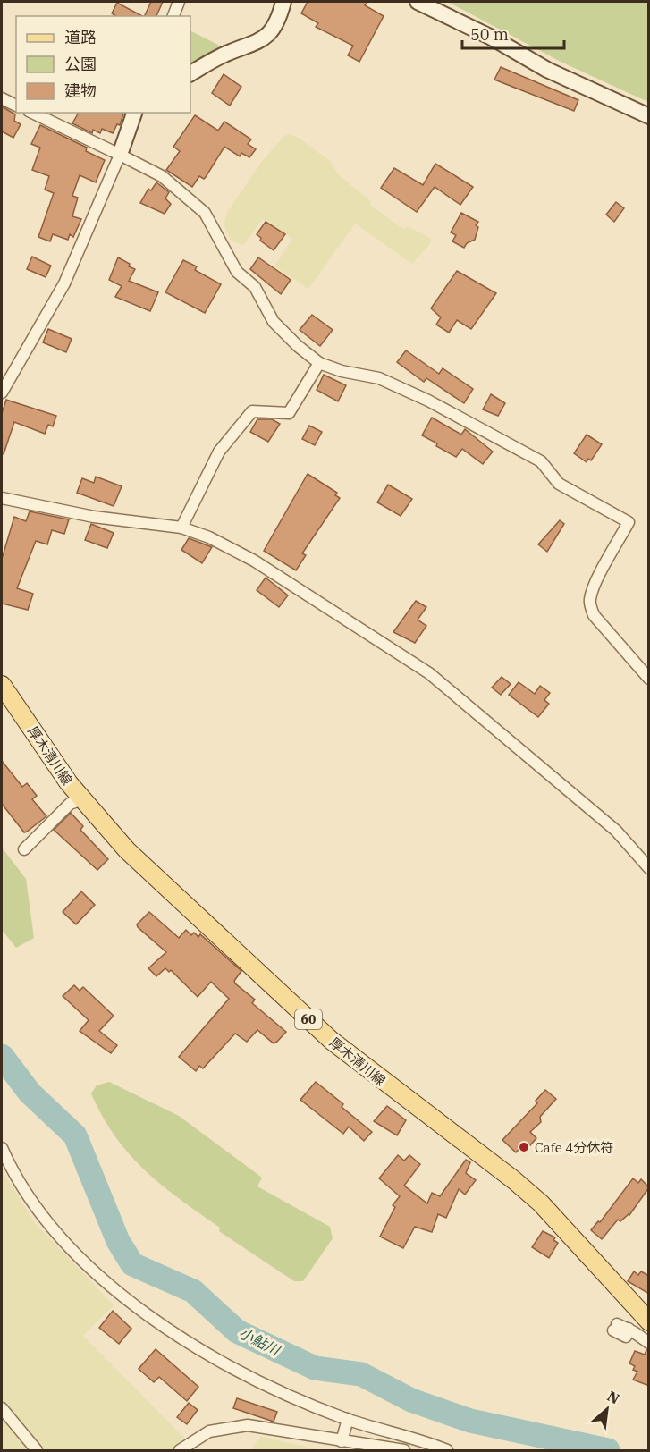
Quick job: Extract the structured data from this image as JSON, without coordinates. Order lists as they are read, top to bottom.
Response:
{
  "streets": {
    "main road": ["厚木清川線", "60"]
  },
  "water": ["小鮎川"],
  "places": ["Cafe 4分休符"],
  "legend": ["道路", "公園", "建物"],
  "scale_bar": "50 m",
  "north": "top right"
}
